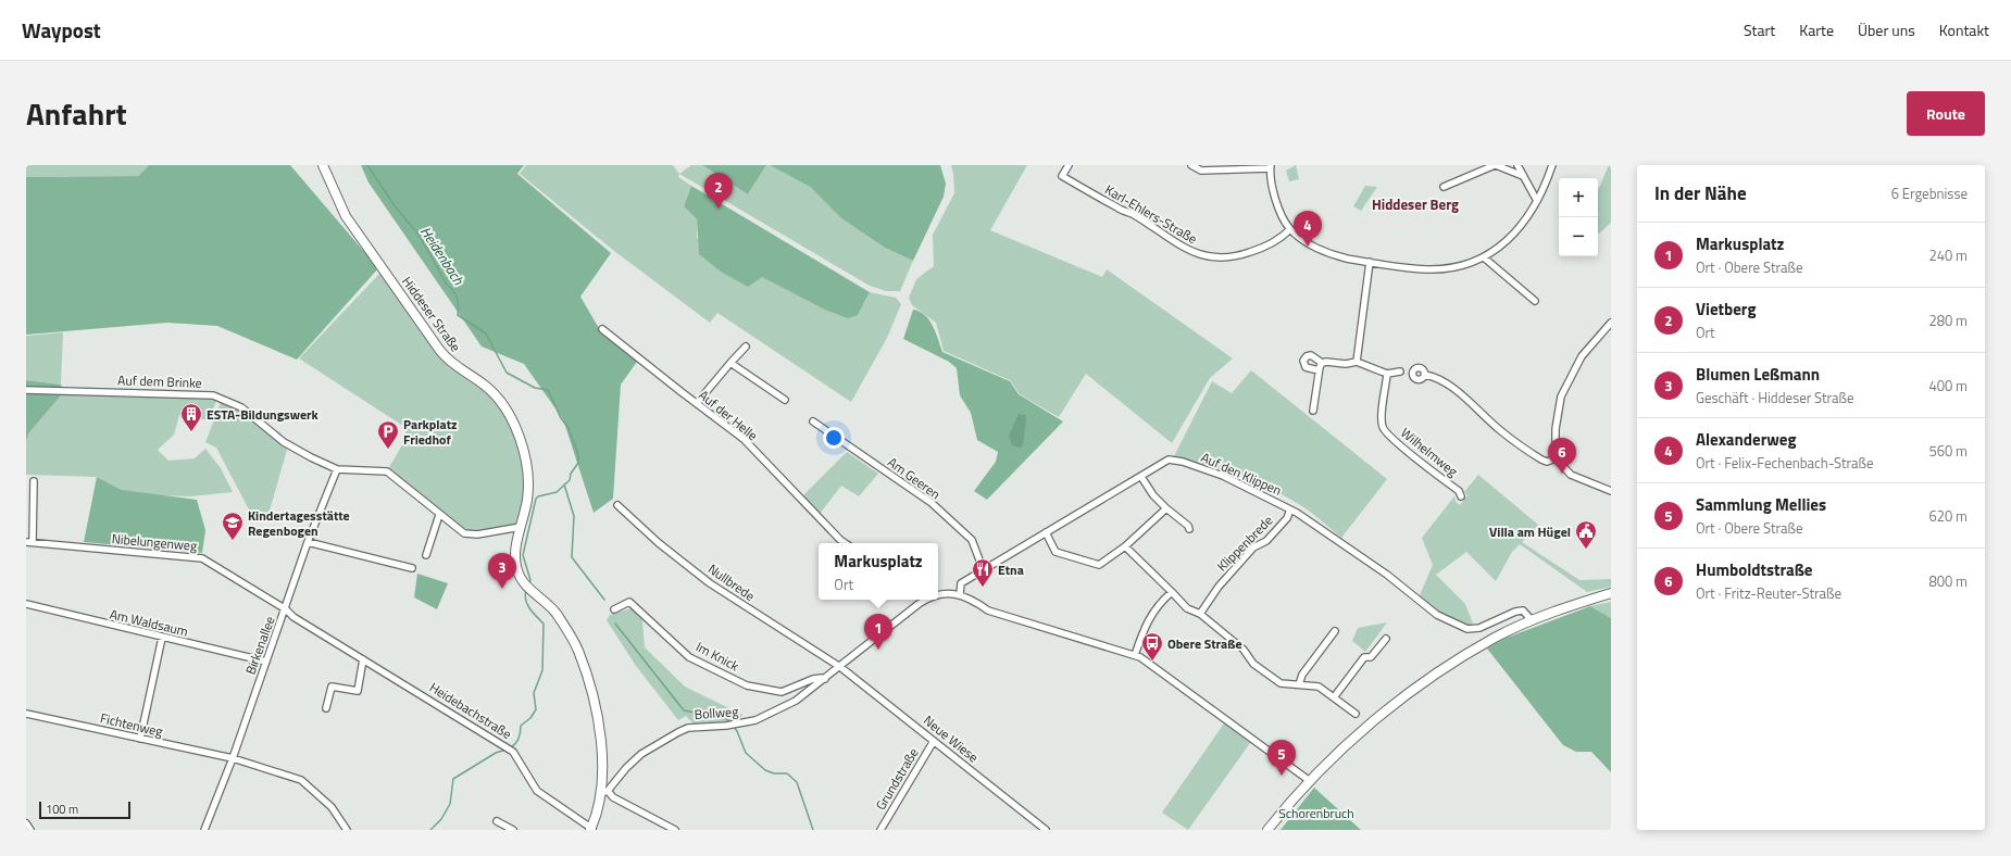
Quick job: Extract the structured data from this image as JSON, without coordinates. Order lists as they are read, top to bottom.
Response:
{
  "streets": {
    "main road": ["Hiddeser Straße"],
    "street": [
      "Karl-Ehlers-Straße",
      "Auf dem Brinke",
      "Auf der Helle",
      "Wilhelmweg",
      "Auf den Klippen",
      "Am Geeren",
      "Nibelungenweg",
      "Klippenbrede",
      "Nullbrede",
      "Am Waldsaum",
      "Birkenallee",
      "Im Knick",
      "Heidebachstraße",
      "Bollweg",
      "Fichtenweg",
      "Neue Wiese",
      "Grundstraße"
    ]
  },
  "crossings": [
    ["Hiddeser Straße", "Auf dem Brinke"],
    ["Hiddeser Straße", "Heidebachstraße"],
    ["Hiddeser Straße", "Bollweg"],
    ["Auf dem Brinke", "Birkenallee"],
    ["Auf den Klippen", "Am Geeren"],
    ["Auf den Klippen", "Klippenbrede"],
    ["Nibelungenweg", "Birkenallee"],
    ["Nibelungenweg", "Heidebachstraße"],
    ["Nullbrede", "Bollweg"],
    ["Nullbrede", "Neue Wiese"],
    ["Am Waldsaum", "Birkenallee"],
    ["Birkenallee", "Heidebachstraße"],
    ["Birkenallee", "Fichtenweg"],
    ["Im Knick", "Bollweg"],
    ["Bollweg", "Neue Wiese"],
    ["Neue Wiese", "Grundstraße"]
  ],
  "districts": ["Hiddeser Berg"],
  "water": ["Heidenbach"],
  "parks": ["Schorenbruch"],
  "places": {
    "building": ["ESTA-Bildungswerk"],
    "parking": ["Parkplatz Friedhof"],
    "school or university": ["Kindertagesstätte Regenbogen"],
    "public building": ["Villa am Hügel"],
    "restaurant": ["Etna"],
    "bus stop": ["Obere Straße"]
  },
  "scale_bar": "100 m",
  "page": {
    "header": "Waypost",
    "nav": [
      "Start",
      "Karte",
      "Über uns",
      "Kontakt"
    ],
    "title": "Anfahrt",
    "buttons": "Route",
    "heading": ["In der Nähe", "6 Ergebnisse"],
    "pins": [
      "2",
      "4",
      "6",
      "3",
      "1",
      "5"
    ],
    "map_buttons": ["+", "−"],
    "list": [
      {
        "mark": "1",
        "name": "Markusplatz",
        "note": "Ort · Obere Straße",
        "value": "240 m"
      },
      {
        "mark": "2",
        "name": "Vietberg",
        "note": "Ort",
        "value": "280 m"
      },
      {
        "mark": "3",
        "name": "Blumen Leßmann",
        "note": "Geschäft · Hiddeser Straße",
        "value": "400 m"
      },
      {
        "mark": "4",
        "name": "Alexanderweg",
        "note": "Ort · Felix-Fechenbach-Straße",
        "value": "560 m"
      },
      {
        "mark": "5",
        "name": "Sammlung Mellies",
        "note": "Ort · Obere Straße",
        "value": "620 m"
      },
      {
        "mark": "6",
        "name": "Humboldtstraße",
        "note": "Ort · Fritz-Reuter-Straße",
        "value": "800 m"
      }
    ],
    "popup": ["Markusplatz", "Ort"],
    "scale": "100 m"
  }
}
